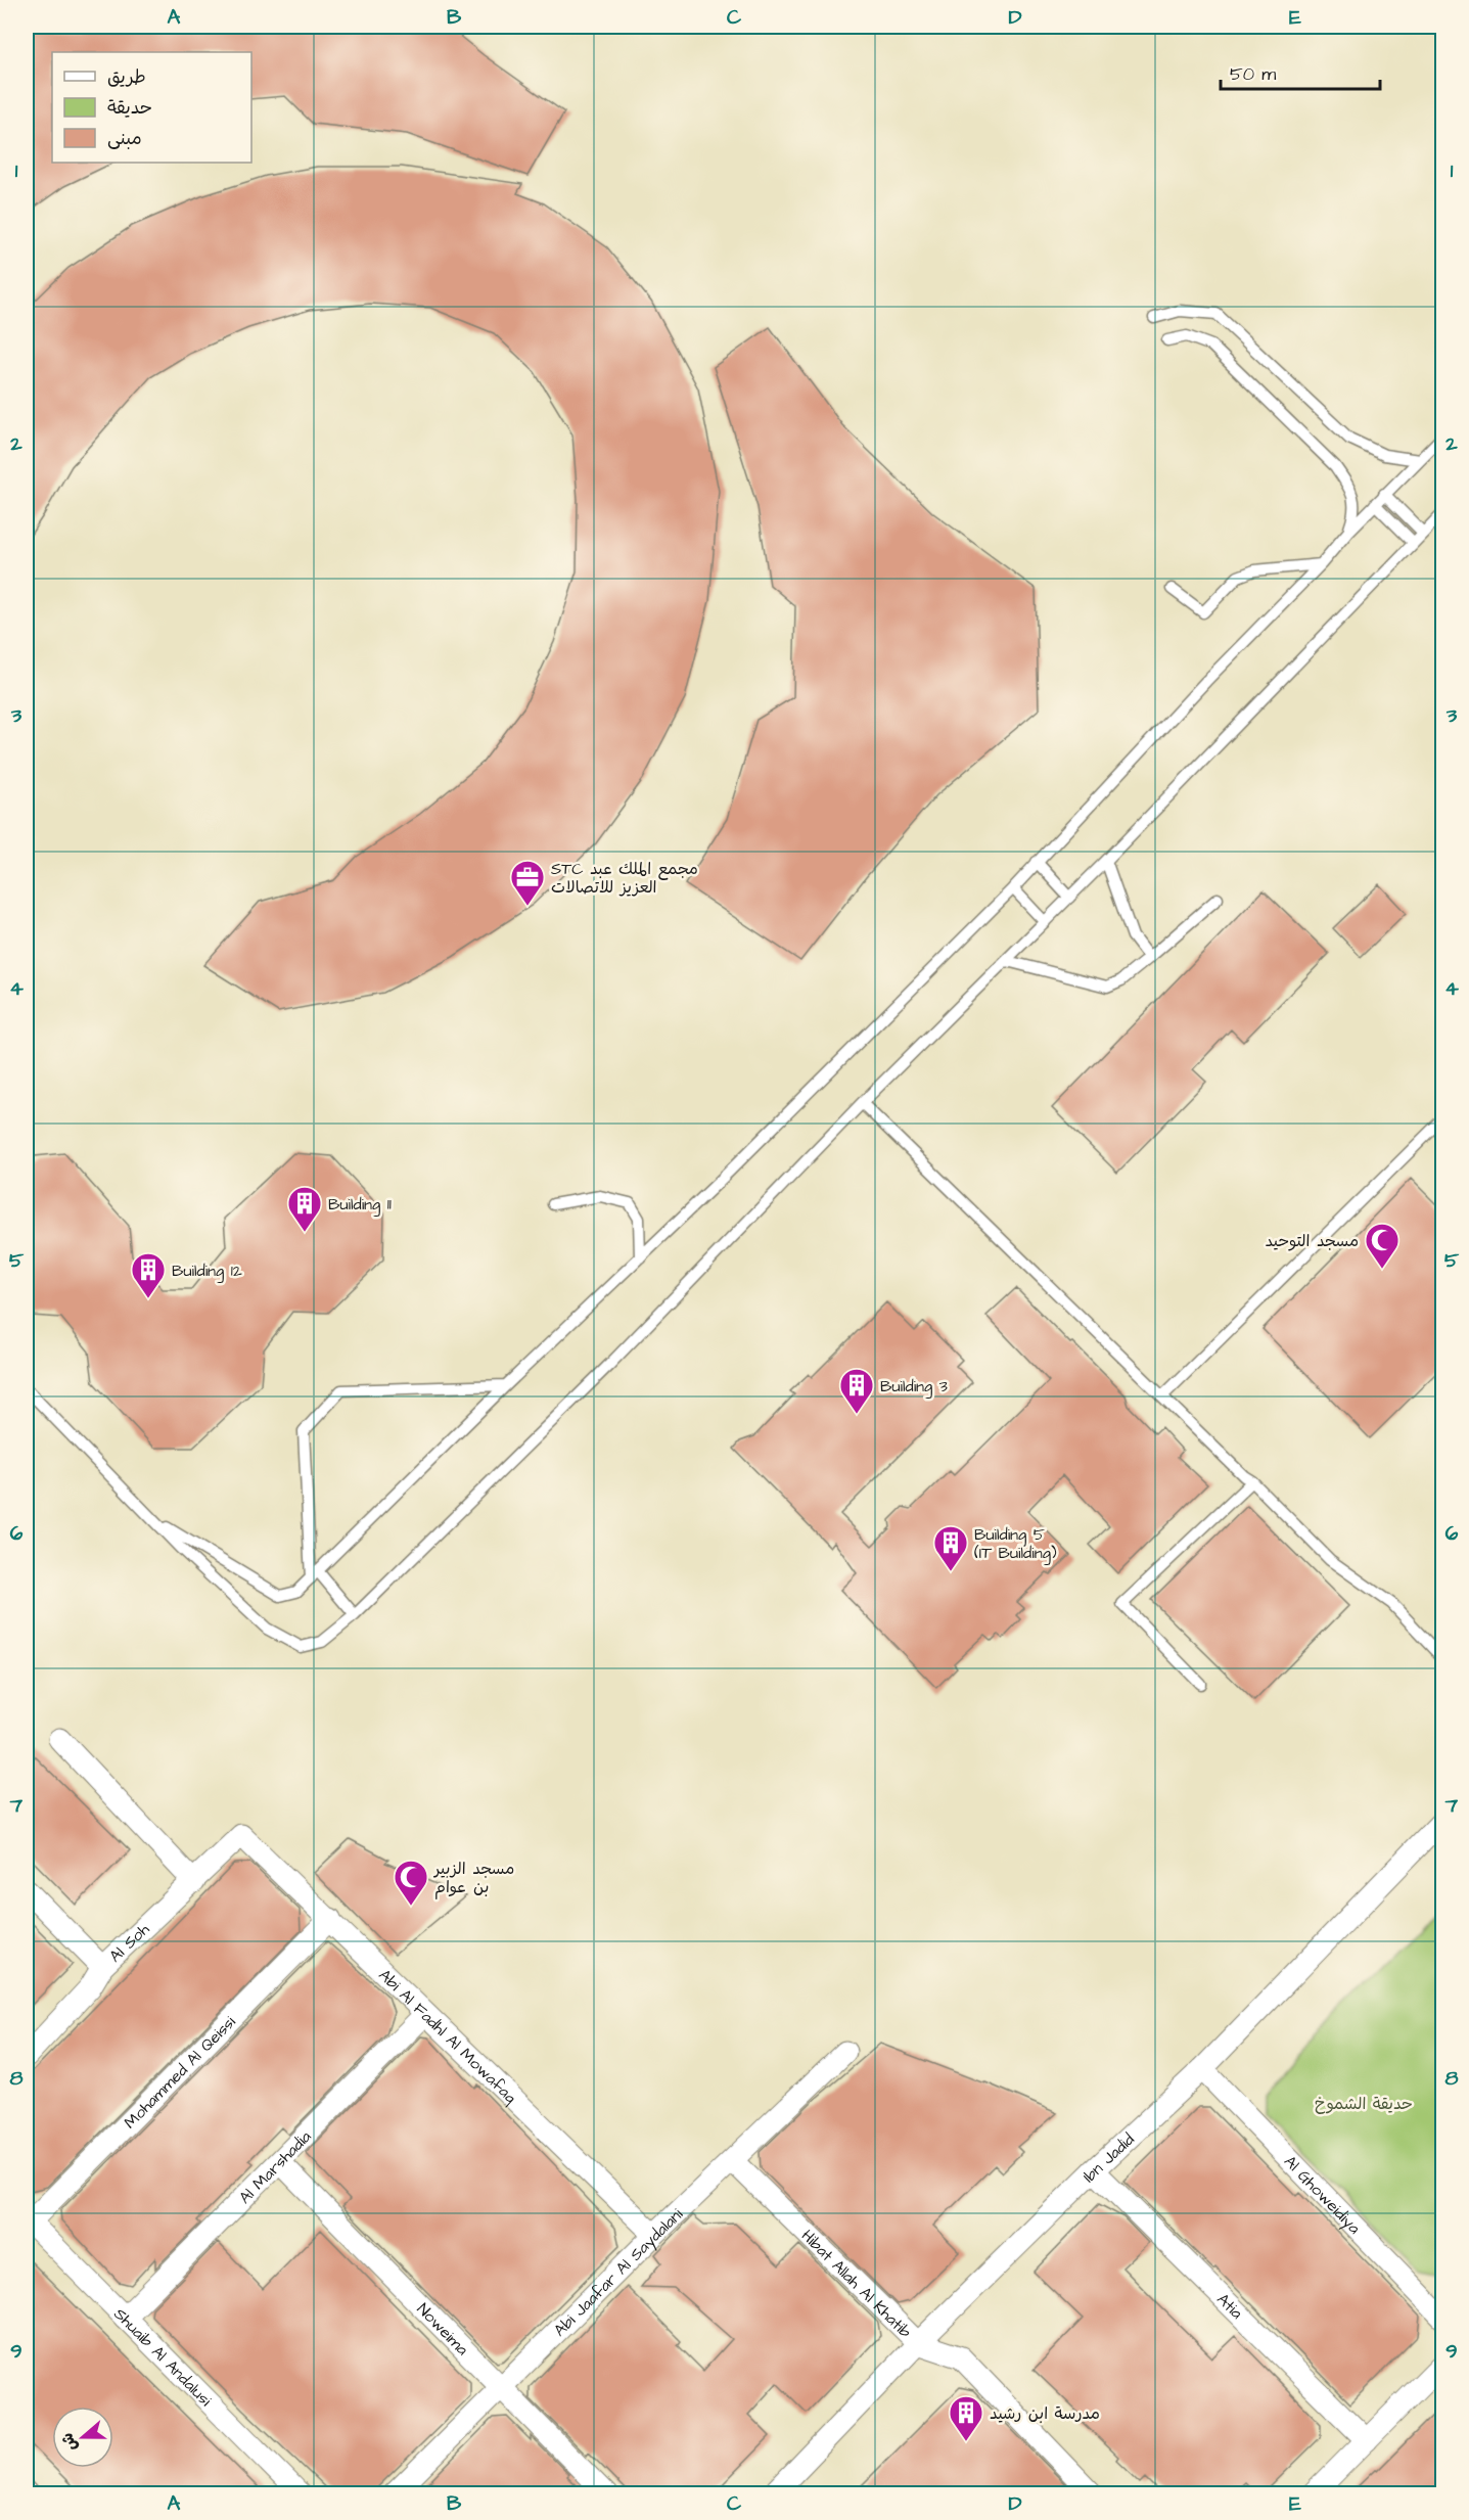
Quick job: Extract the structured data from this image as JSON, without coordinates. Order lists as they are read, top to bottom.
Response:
{
  "streets": {
    "street": [
      "Al Soh",
      "Abi Al Fadhl Al Mowafaq",
      "Mohammed Al Qeissi",
      "Ibn Jadid",
      "Al Marshadia",
      "Al Ghoweidiya",
      "Abi Jaafar Al Saydalani",
      "Hibat Allah Al Khatib",
      "Atia",
      "Noweima",
      "Shuaib Al Andalusi"
    ]
  },
  "crossings": [
    ["Al Soh", "Abi Al Fadhl Al Mowafaq"],
    ["Abi Al Fadhl Al Mowafaq", "Mohammed Al Qeissi"],
    ["Abi Al Fadhl Al Mowafaq", "Al Marshadia"],
    ["Abi Al Fadhl Al Mowafaq", "Abi Jaafar Al Saydalani"],
    ["Mohammed Al Qeissi", "Shuaib Al Andalusi"],
    ["Ibn Jadid", "Al Ghoweidiya"],
    ["Ibn Jadid", "Hibat Allah Al Khatib"],
    ["Ibn Jadid", "Atia"],
    ["Al Marshadia", "Noweima"],
    ["Al Marshadia", "Shuaib Al Andalusi"],
    ["Abi Jaafar Al Saydalani", "Hibat Allah Al Khatib"],
    ["Abi Jaafar Al Saydalani", "Noweima"]
  ],
  "parks": ["حديقة الشموخ"],
  "places": {
    "office": ["STC مجمع الملك عبد العزيز للاتصالات"],
    "building": [
      "Building 11",
      "Building 12",
      "Building 3",
      "Building 5 (IT Building)",
      "مدرسة ابن رشيد"
    ],
    "mosque": ["مسجد التوحيد", "مسجد الزبير بن عوام"]
  },
  "legend": ["طريق", "حديقة", "مبنى"],
  "scale_bar": "50 m",
  "north": "left",
  "grid": {
    "columns": [
      "A",
      "B",
      "C",
      "D",
      "E"
    ],
    "rows": [
      "1",
      "2",
      "3",
      "4",
      "5",
      "6",
      "7",
      "8",
      "9"
    ]
  }
}
